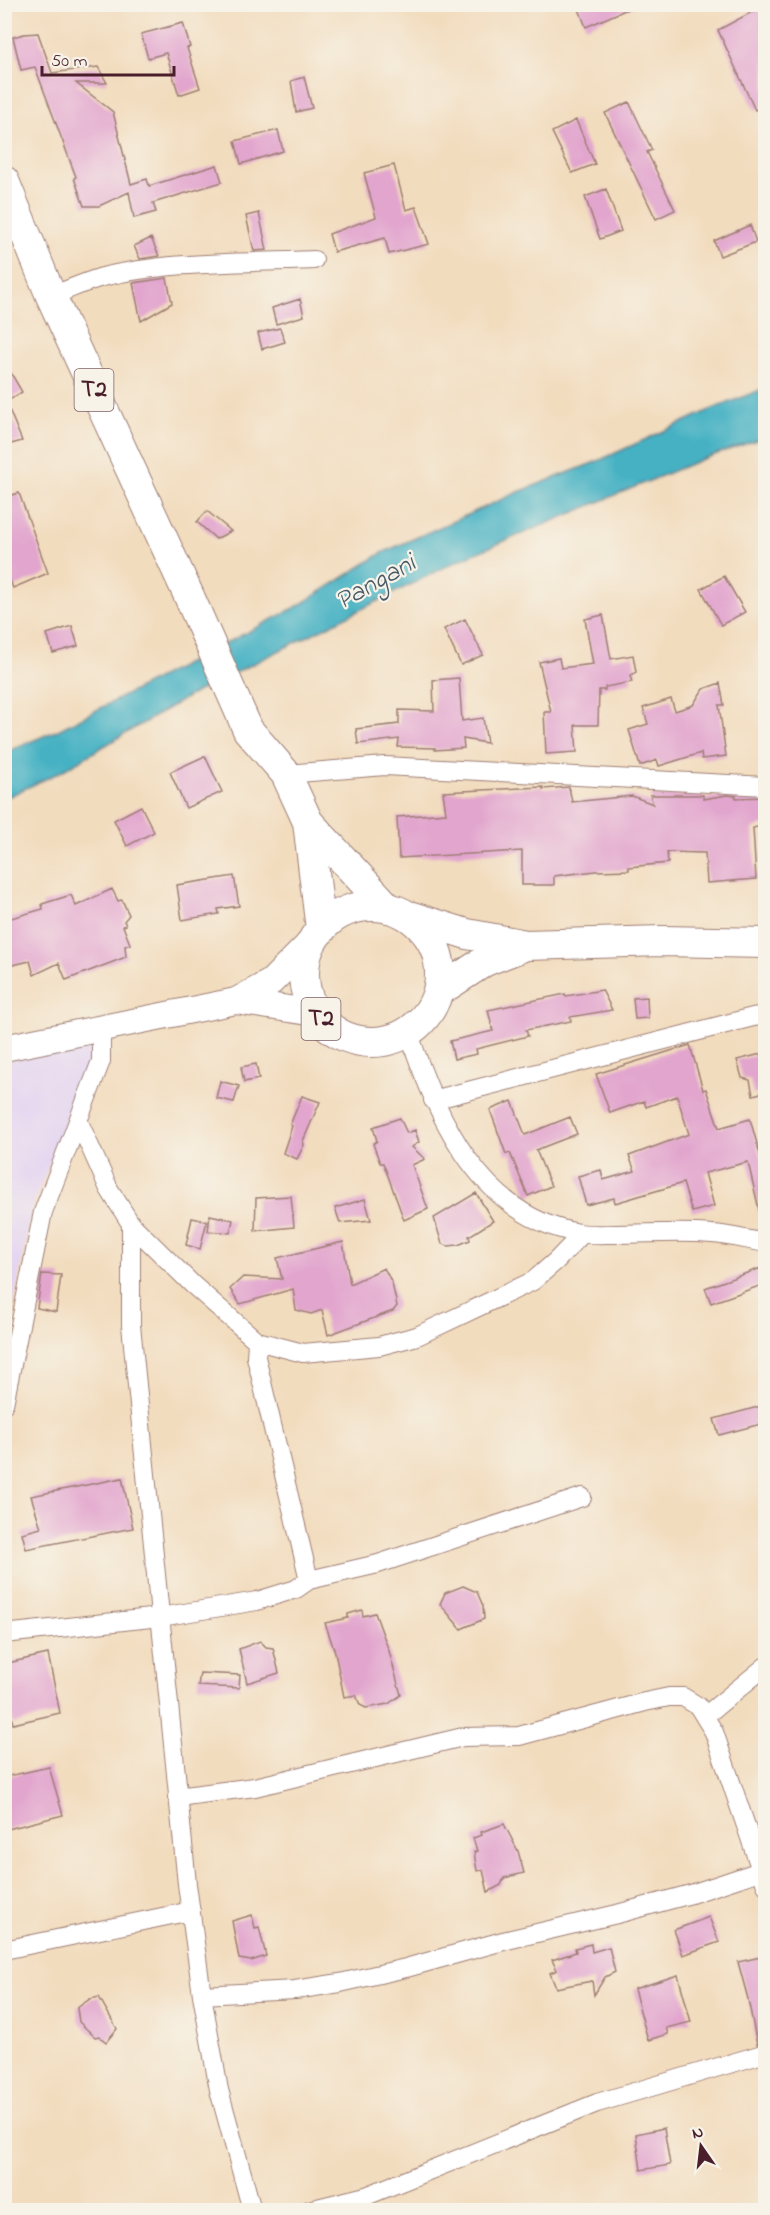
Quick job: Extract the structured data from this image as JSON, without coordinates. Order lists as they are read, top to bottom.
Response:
{
  "streets": {
    "highway": ["T2"]
  },
  "water": ["Pangani"],
  "scale_bar": "50 m",
  "north": "top"
}
